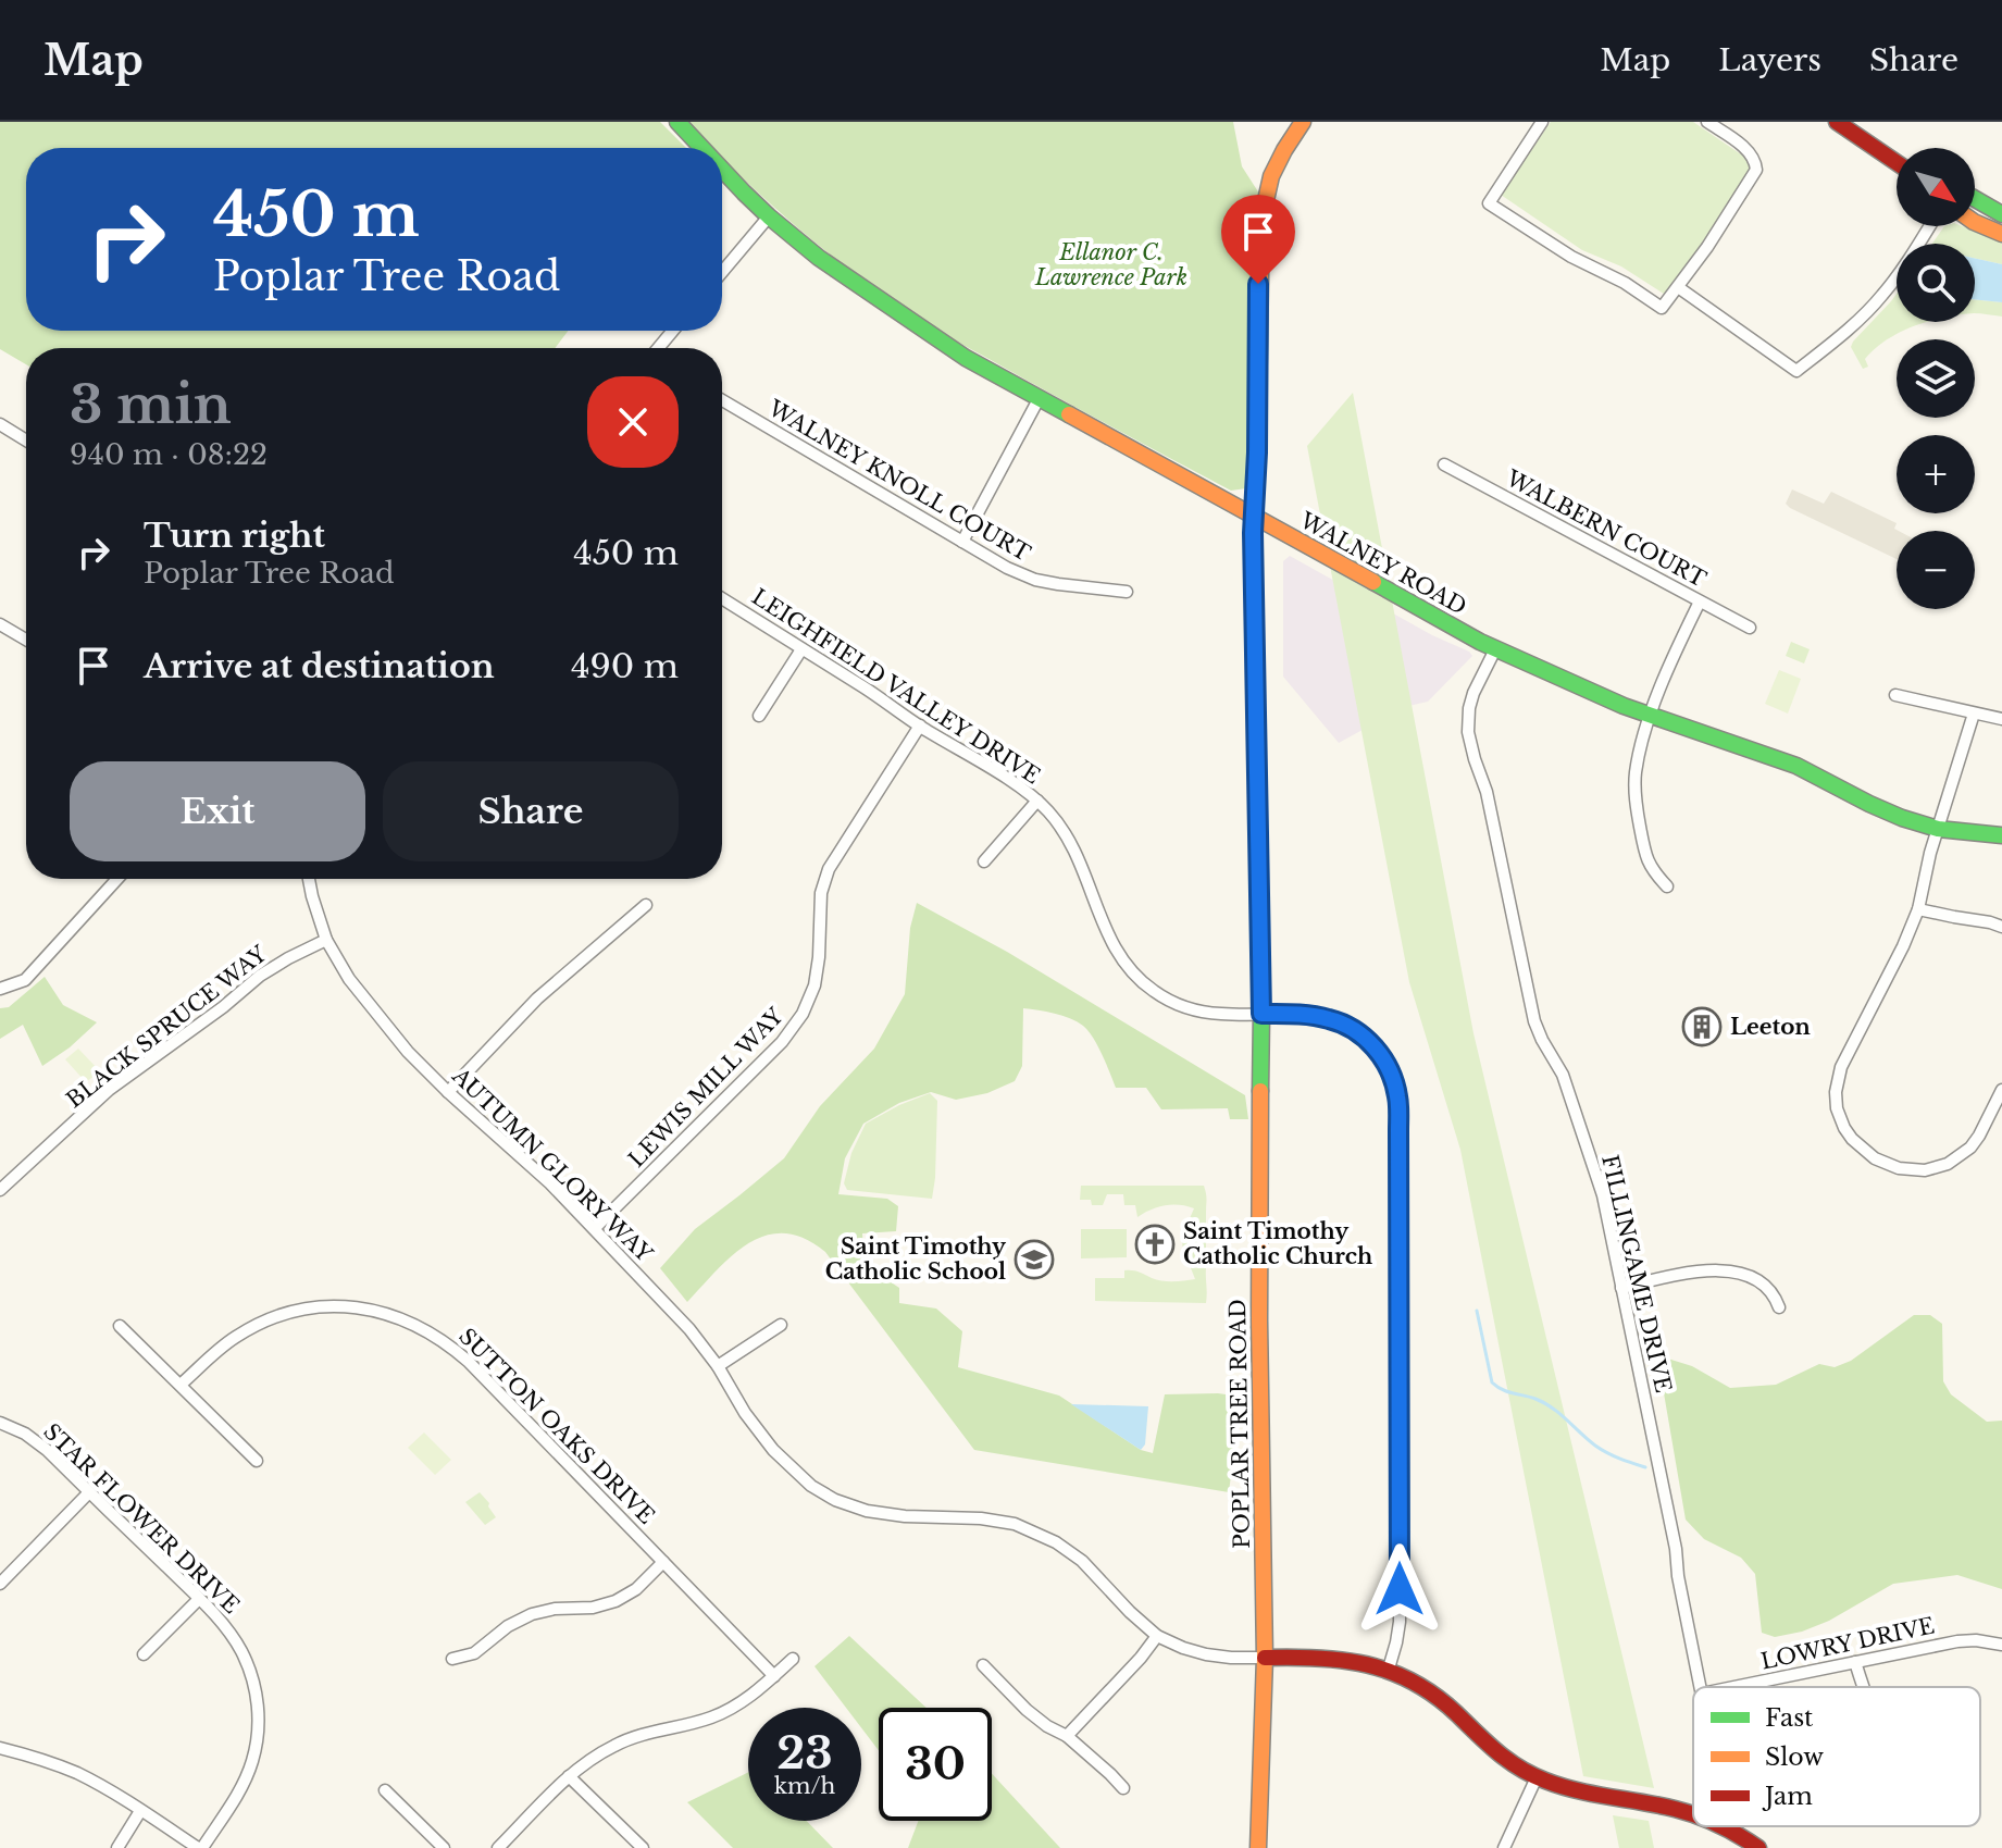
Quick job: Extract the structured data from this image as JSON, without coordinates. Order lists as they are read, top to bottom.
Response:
{
  "streets": {
    "main road": ["WALNEY ROAD", "POPLAR TREE ROAD"],
    "street": [
      "WALNEY KNOLL COURT",
      "WALBERN COURT",
      "LEIGHFIELD VALLEY DRIVE",
      "BLACK SPRUCE WAY",
      "LEWIS MILL WAY",
      "AUTUMN GLORY WAY",
      "FILLINGAME DRIVE",
      "SUTTON OAKS DRIVE",
      "STAR FLOWER DRIVE",
      "LOWRY DRIVE"
    ]
  },
  "crossings": [
    ["WALNEY ROAD", "FILLINGAME DRIVE"],
    ["WALNEY ROAD", "POPLAR TREE ROAD"],
    ["LEIGHFIELD VALLEY DRIVE", "LEWIS MILL WAY"],
    ["LEIGHFIELD VALLEY DRIVE", "POPLAR TREE ROAD"],
    ["BLACK SPRUCE WAY", "AUTUMN GLORY WAY"],
    ["LEWIS MILL WAY", "AUTUMN GLORY WAY"],
    ["AUTUMN GLORY WAY", "POPLAR TREE ROAD"]
  ],
  "parks": ["Ellanor C. Lawrence Park"],
  "places": {
    "building": ["Leeton"],
    "church": ["Saint Timothy Catholic Church"],
    "school or university": ["Saint Timothy Catholic School"]
  },
  "legend": ["Fast", "Slow", "Jam"],
  "north": "bottom right",
  "page": {
    "header": "Map",
    "nav": ["Map", "Layers", "Share"],
    "map_buttons": ["+", "−"],
    "turn": ["450 m", "Poplar Tree Road"],
    "heading": ["3 min", "940 m · 08:22"],
    "list": [
      {
        "name": "Turn right",
        "note": "Poplar Tree Road",
        "value": "450 m"
      },
      {
        "name": "Arrive at destination",
        "value": "490 m"
      }
    ],
    "buttons": ["Exit", "Share"],
    "speed": "23 km/h",
    "limit": "30"
  }
}
